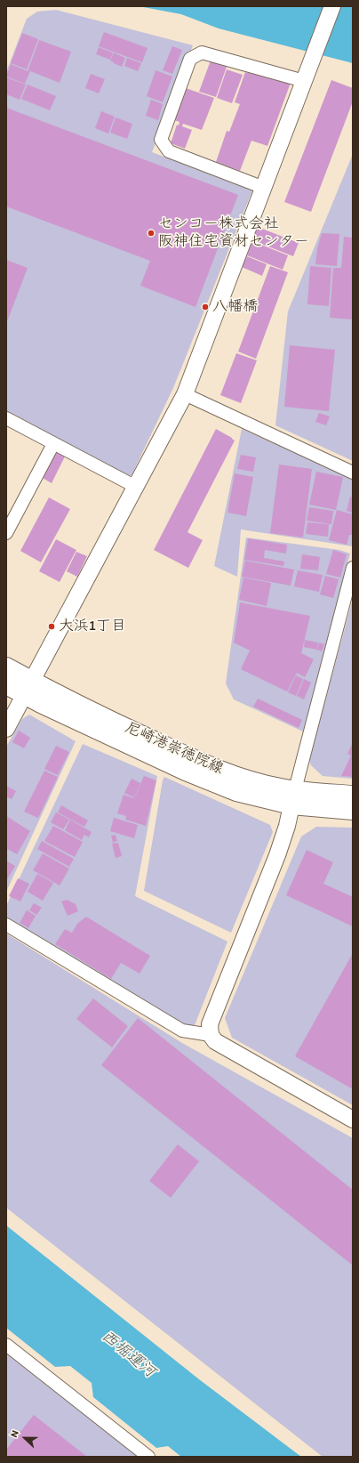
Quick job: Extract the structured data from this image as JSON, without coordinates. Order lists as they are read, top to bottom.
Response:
{
  "streets": {
    "main road": ["尼崎港崇徳院線"]
  },
  "water": ["西堀運河"],
  "places": ["センコー株式会社 阪神住宅資材センター", "八幡橋", "大浜1丁目"],
  "north": "left"
}
